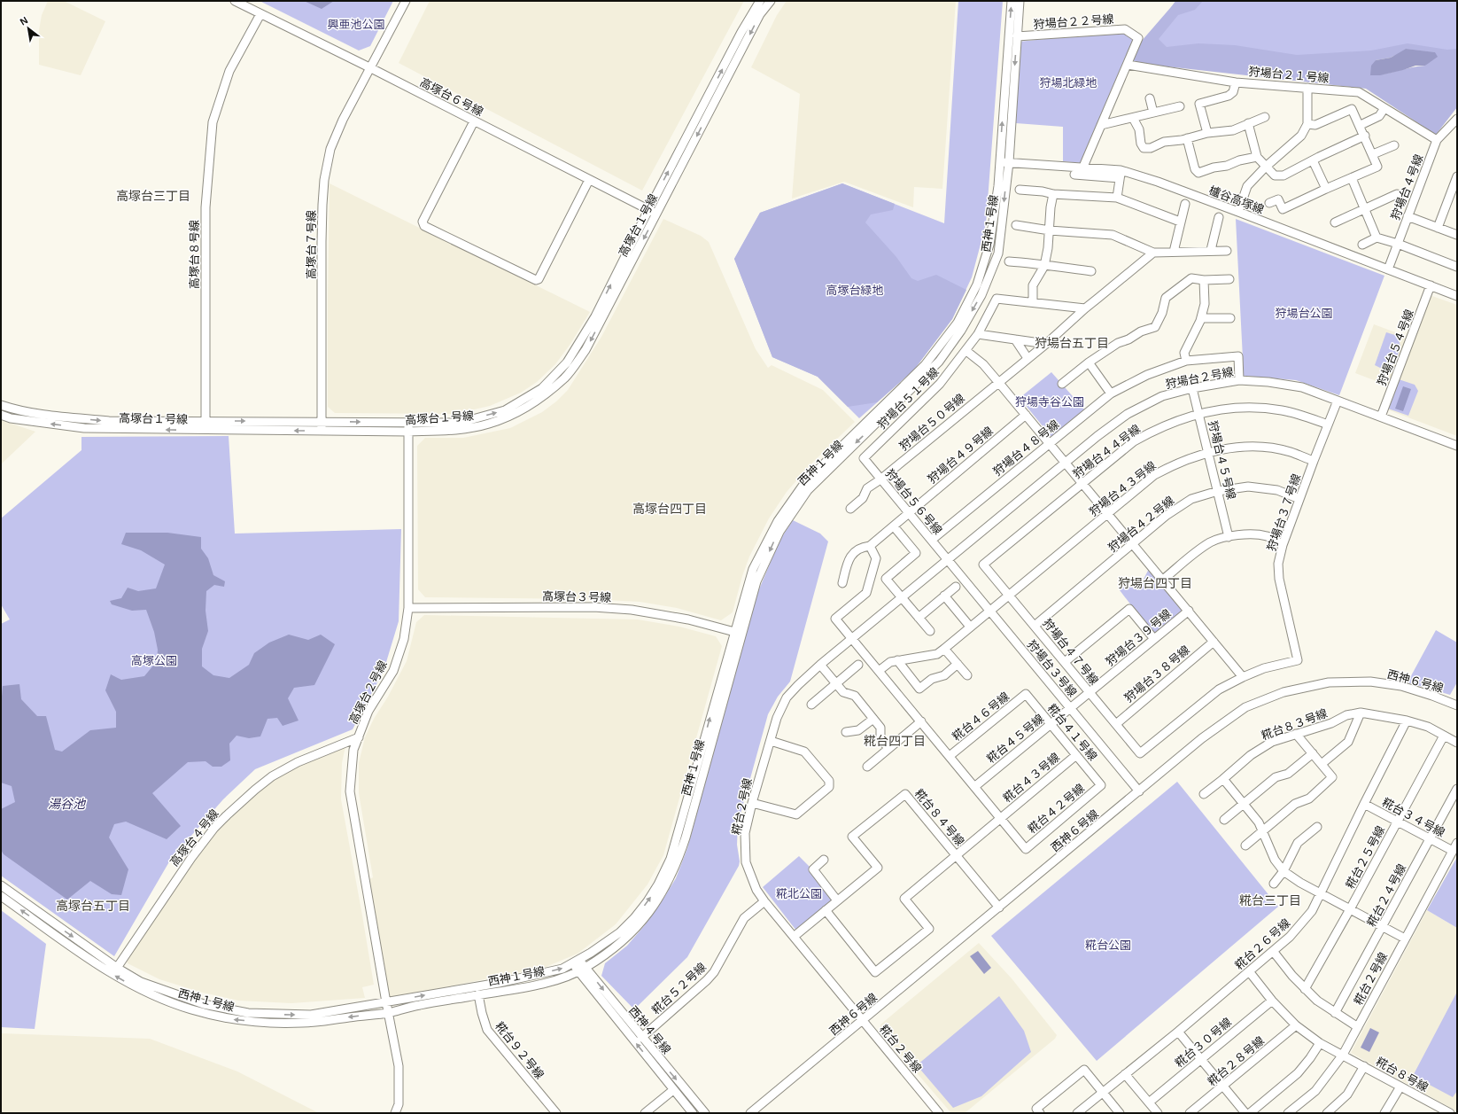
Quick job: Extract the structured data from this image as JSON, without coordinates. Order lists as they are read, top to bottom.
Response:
{
  "streets": {
    "street": [
      "狩場台２２号線",
      "狩場台２１号線",
      "高塚台６号線",
      "狩場台４号線",
      "櫨谷高塚線",
      "西神１号線",
      "高塚台１号線",
      "高塚台７号線",
      "高塚台８号線",
      "狩場台５４号線",
      "狩場台２号線",
      "狩場台５１号線",
      "狩場台５０号線",
      "狩場台４８号線",
      "狩場台４４号線",
      "狩場台４９号線",
      "狩場台４５号線",
      "狩場台４３号線",
      "狩場台５６号線",
      "狩場台３７号線",
      "狩場台４２号線",
      "高塚台３号線",
      "狩場台３９号線",
      "狩場台４７号線",
      "狩場台３号線",
      "狩場台３８号線",
      "西神６号線",
      "高塚台２号線",
      "糀台４６号線",
      "糀台８３号線",
      "糀台４１号線",
      "糀台４５号線",
      "糀台４３号線",
      "糀台２号線",
      "糀台４２号線",
      "糀台８４号線",
      "糀台３４号線",
      "高塚台４号線",
      "糀台２５号線",
      "糀台２４号線",
      "糀台２６号線",
      "糀台５２号線",
      "西神４号線",
      "糀台３０号線",
      "糀台９２号線",
      "糀台２８号線",
      "糀台８号線"
    ]
  },
  "crossings": [
    ["狩場台２２号線", "狩場台２１号線"],
    ["狩場台２２号線", "櫨谷高塚線"],
    ["狩場台２２号線", "西神１号線"],
    ["狩場台２１号線", "狩場台４号線"],
    ["高塚台６号線", "高塚台１号線"],
    ["高塚台６号線", "高塚台７号線"],
    ["高塚台６号線", "高塚台８号線"],
    ["狩場台４号線", "櫨谷高塚線"],
    ["櫨谷高塚線", "西神１号線"],
    ["櫨谷高塚線", "狩場台５４号線"],
    ["西神１号線", "高塚台３号線"],
    ["西神１号線", "高塚台２号線"],
    ["西神１号線", "高塚台４号線"],
    ["西神１号線", "西神４号線"],
    ["西神１号線", "糀台９２号線"],
    ["高塚台１号線", "高塚台７号線"],
    ["高塚台１号線", "高塚台８号線"],
    ["高塚台１号線", "高塚台２号線"],
    ["狩場台５４号線", "狩場台２号線"],
    ["狩場台２号線", "狩場台４８号線"],
    ["狩場台２号線", "狩場台４５号線"],
    ["狩場台２号線", "狩場台５６号線"],
    ["狩場台２号線", "狩場台３７号線"],
    ["狩場台２号線", "狩場台３号線"],
    ["狩場台２号線", "糀台２号線"],
    ["狩場台５１号線", "狩場台５６号線"],
    ["狩場台５０号線", "狩場台５６号線"],
    ["狩場台４８号線", "狩場台５６号線"],
    ["狩場台４４号線", "狩場台４５号線"],
    ["狩場台４４号線", "狩場台３７号線"],
    ["狩場台４４号線", "狩場台４７号線"],
    ["狩場台４９号線", "狩場台５６号線"],
    ["狩場台４５号線", "狩場台４３号線"],
    ["狩場台４５号線", "狩場台４２号線"],
    ["狩場台４３号線", "狩場台３７号線"],
    ["狩場台４３号線", "狩場台４７号線"],
    ["狩場台４３号線", "狩場台３号線"],
    ["狩場台５６号線", "狩場台３号線"],
    ["狩場台５６号線", "糀台２号線"],
    ["狩場台３７号線", "狩場台４２号線"],
    ["狩場台３７号線", "狩場台４７号線"],
    ["狩場台４２号線", "狩場台４７号線"],
    ["高塚台３号線", "高塚台２号線"],
    ["狩場台３９号線", "狩場台４７号線"],
    ["狩場台３９号線", "狩場台３号線"],
    ["狩場台３９号線", "糀台４５号線"],
    ["狩場台４７号線", "狩場台３８号線"],
    ["狩場台３号線", "西神６号線"],
    ["狩場台３号線", "糀台４５号線"],
    ["狩場台３号線", "糀台２号線"],
    ["西神６号線", "糀台２号線"],
    ["西神６号線", "糀台８４号線"],
    ["高塚台２号線", "高塚台４号線"],
    ["糀台４６号線", "糀台４１号線"],
    ["糀台８３号線", "糀台２５号線"],
    ["糀台８３号線", "糀台２６号線"],
    ["糀台４１号線", "糀台４５号線"],
    ["糀台４１号線", "糀台４３号線"],
    ["糀台４１号線", "糀台４２号線"],
    ["糀台４３号線", "糀台４２号線"],
    ["糀台４３号線", "糀台８４号線"],
    ["糀台２号線", "糀台８４号線"],
    ["糀台２号線", "糀台３４号線"],
    ["糀台２号線", "糀台５２号線"],
    ["糀台２号線", "糀台８号線"],
    ["糀台３４号線", "糀台２５号線"],
    ["糀台３４号線", "糀台２４号線"],
    ["糀台３４号線", "糀台２６号線"],
    ["糀台２６号線", "糀台８号線"],
    ["糀台５２号線", "西神４号線"],
    ["糀台３０号線", "糀台８号線"],
    ["糀台２８号線", "糀台８号線"]
  ],
  "districts": [
    "高塚台三丁目",
    "狩場台五丁目",
    "高塚台四丁目",
    "狩場台四丁目",
    "糀台四丁目",
    "糀台三丁目",
    "高塚台五丁目"
  ],
  "water": ["湯谷池"],
  "parks": [
    "興亜池公園",
    "狩場北緑地",
    "高塚台緑地",
    "狩場台公園",
    "狩場寺谷公園",
    "高塚公園",
    "糀北公園",
    "糀台公園"
  ],
  "north": "top left"
}
